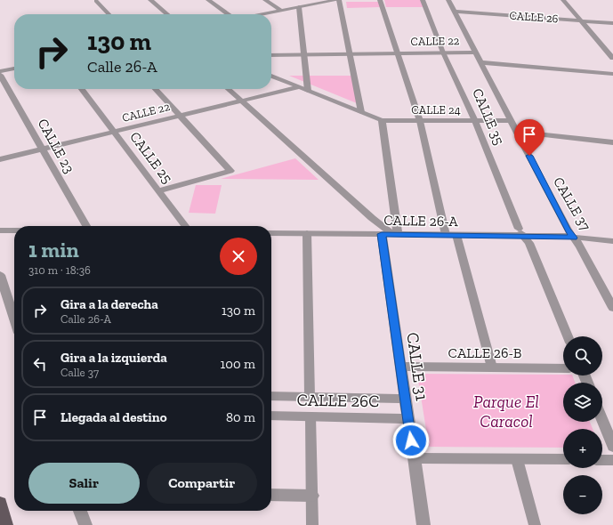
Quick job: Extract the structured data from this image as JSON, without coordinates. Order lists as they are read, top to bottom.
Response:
{
  "streets": {
    "street": [
      "CALLE 26",
      "CALLE 22",
      "CALLE 24",
      "CALLE 35",
      "CALLE 23",
      "CALLE 25",
      "CALLE 37",
      "CALLE 26-A",
      "CALLE 26-B",
      "CALLE 31",
      "CALLE 26C"
    ]
  },
  "crossings": [
    ["CALLE 26", "CALLE 37"],
    ["CALLE 22", "CALLE 35"],
    ["CALLE 22", "CALLE 23"],
    ["CALLE 22", "CALLE 25"],
    ["CALLE 22", "CALLE 37"],
    ["CALLE 24", "CALLE 35"],
    ["CALLE 24", "CALLE 37"],
    ["CALLE 24", "CALLE 31"],
    ["CALLE 35", "CALLE 26-A"],
    ["CALLE 37", "CALLE 26-A"],
    ["CALLE 26-A", "CALLE 31"],
    ["CALLE 26-B", "CALLE 31"],
    ["CALLE 31", "CALLE 26C"]
  ],
  "parks": ["Parque El Caracol"],
  "page": {
    "turn": ["130 m", "Calle 26-A"],
    "heading": ["1 min", "310 m · 18:36"],
    "list": [
      {
        "name": "Gira a la derecha",
        "note": "Calle 26-A",
        "value": "130 m"
      },
      {
        "name": "Gira a la izquierda",
        "note": "Calle 37",
        "value": "100 m"
      },
      {
        "name": "Llegada al destino",
        "value": "80 m"
      }
    ],
    "map_buttons": ["+", "−"],
    "buttons": ["Salir", "Compartir"]
  }
}
